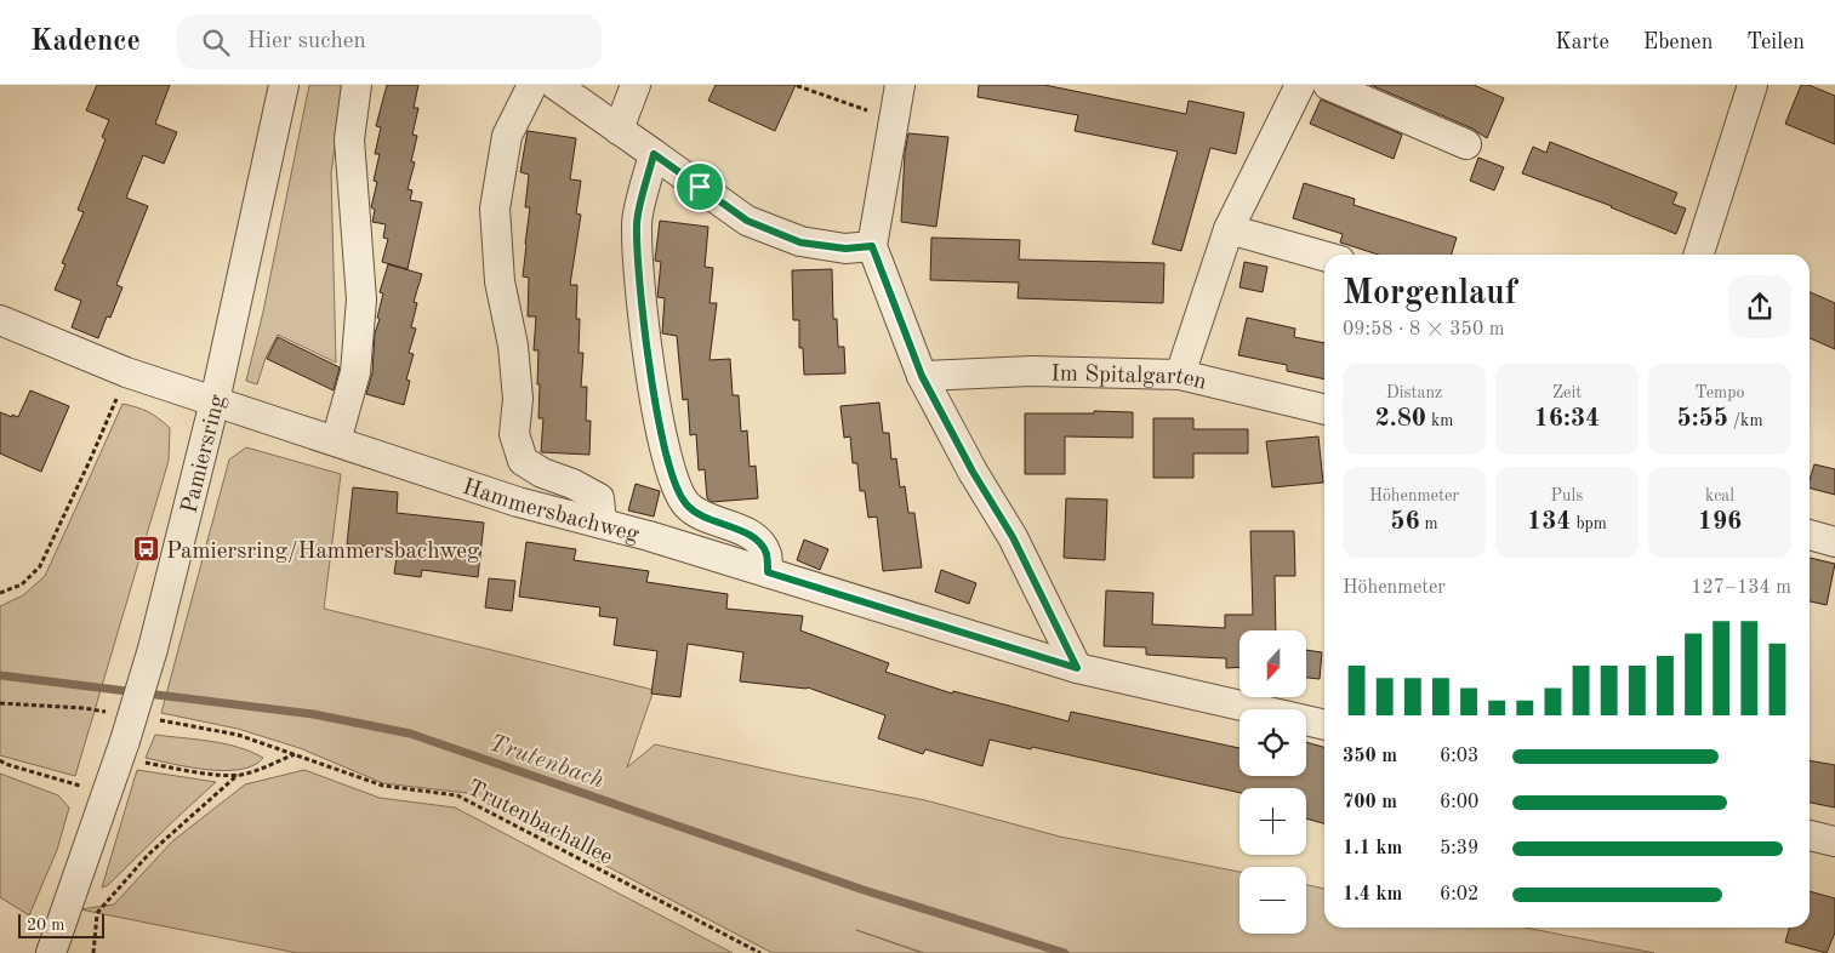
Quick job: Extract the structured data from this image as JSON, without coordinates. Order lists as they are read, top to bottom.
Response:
{
  "streets": {
    "street": ["Im Spitalgarten", "Pamiersring", "Hammersbachweg"],
    "path": ["Trutenbachallee"]
  },
  "crossings": [
    ["Pamiersring", "Hammersbachweg"]
  ],
  "water": ["Trutenbach"],
  "places": {
    "bus stop": ["Pamiersring/Hammersbachweg"]
  },
  "scale_bar": "20 m",
  "north": "bottom",
  "page": {
    "header": "Kadence",
    "search": "Hier suchen",
    "nav": ["Karte", "Ebenen", "Teilen"],
    "heading": ["Morgenlauf", "09:58 · 8 × 350 m"],
    "stats": [
      ["Distanz", "2.80 km"],
      ["Zeit", "16:34"],
      ["Tempo", "5:55 /km"],
      ["Höhenmeter", "56 m"],
      ["Puls", "134 bpm"],
      ["kcal", "196"]
    ],
    "chart": ["Höhenmeter", "127–134 m"],
    "map_buttons": ["+", "−"],
    "list": [
      {
        "name": "350 m",
        "note": "6:03"
      },
      {
        "name": "700 m",
        "note": "6:00"
      },
      {
        "name": "1.1 km",
        "note": "5:39"
      },
      {
        "name": "1.4 km",
        "note": "6:02"
      }
    ],
    "scale": "20 m"
  }
}
